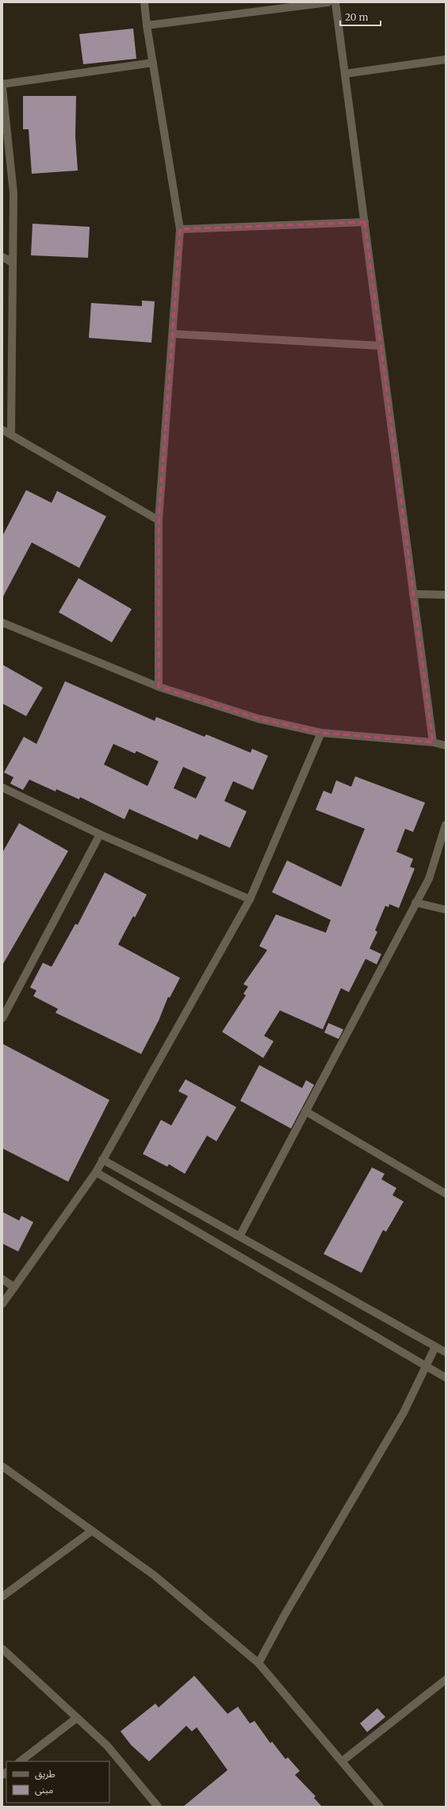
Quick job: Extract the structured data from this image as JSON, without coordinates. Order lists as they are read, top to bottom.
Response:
{
  "legend": ["طريق", "مبنى"],
  "scale_bar": "20 m"
}
